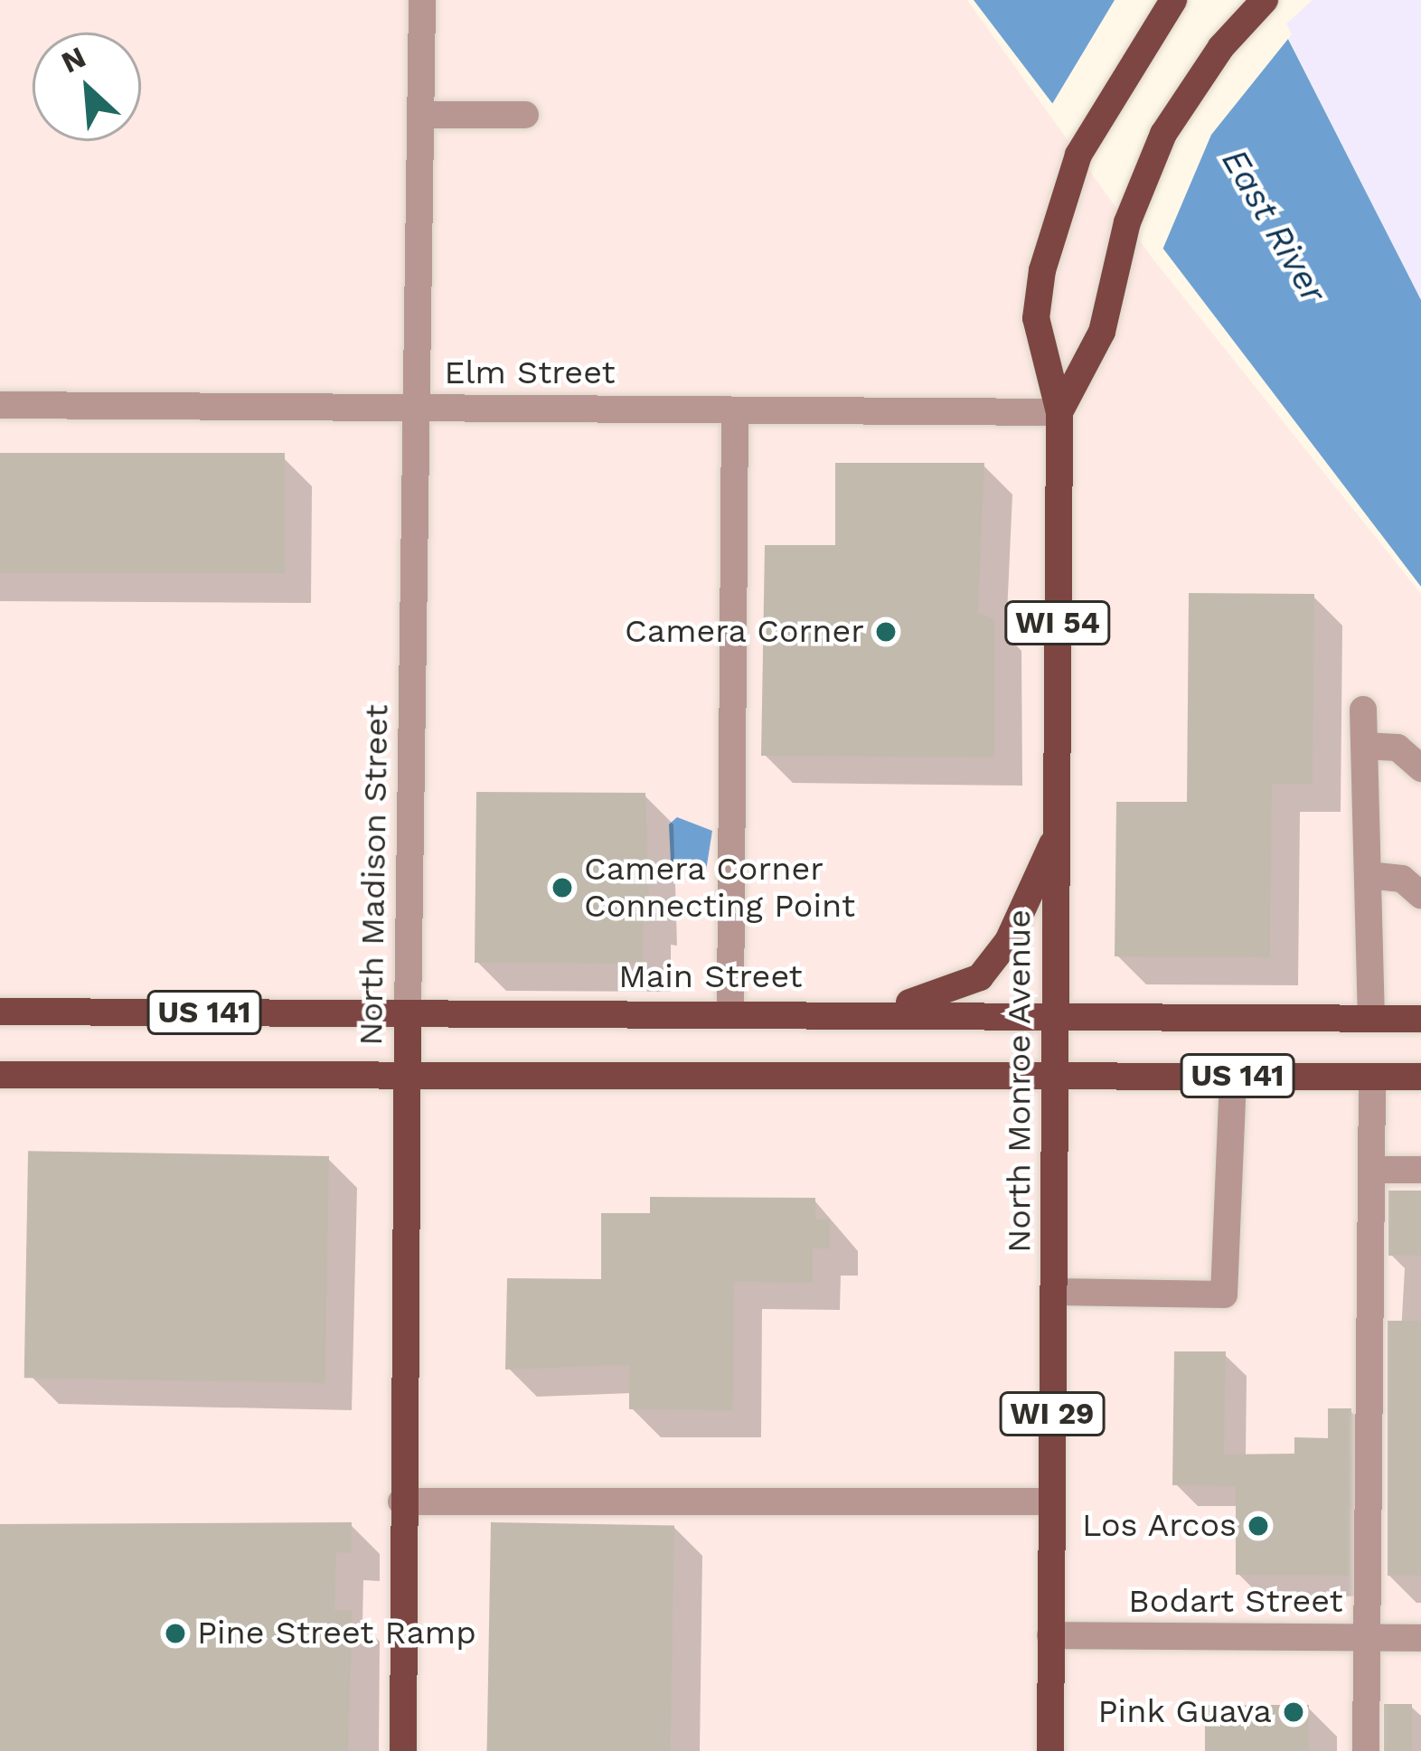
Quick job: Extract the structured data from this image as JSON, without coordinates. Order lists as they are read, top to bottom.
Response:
{
  "streets": {
    "main road": [
      "WI 54",
      "North Madison Street",
      "Main Street",
      "US 141",
      "North Monroe Avenue",
      "WI 29"
    ],
    "street": ["Elm Street", "Bodart Street"]
  },
  "crossings": [
    ["Elm Street", "WI 54"],
    ["Elm Street", "North Madison Street"],
    ["Elm Street", "North Monroe Avenue"],
    ["WI 54", "North Monroe Avenue"],
    ["North Madison Street", "Main Street"],
    ["North Madison Street", "US 141"],
    ["Main Street", "North Monroe Avenue"],
    ["US 141", "North Monroe Avenue"],
    ["North Monroe Avenue", "Bodart Street"]
  ],
  "water": ["East River"],
  "places": [
    "Camera Corner",
    "Camera Corner Connecting Point",
    "Los Arcos",
    "Pine Street Ramp",
    "Pink Guava"
  ],
  "north": "top left"
}
